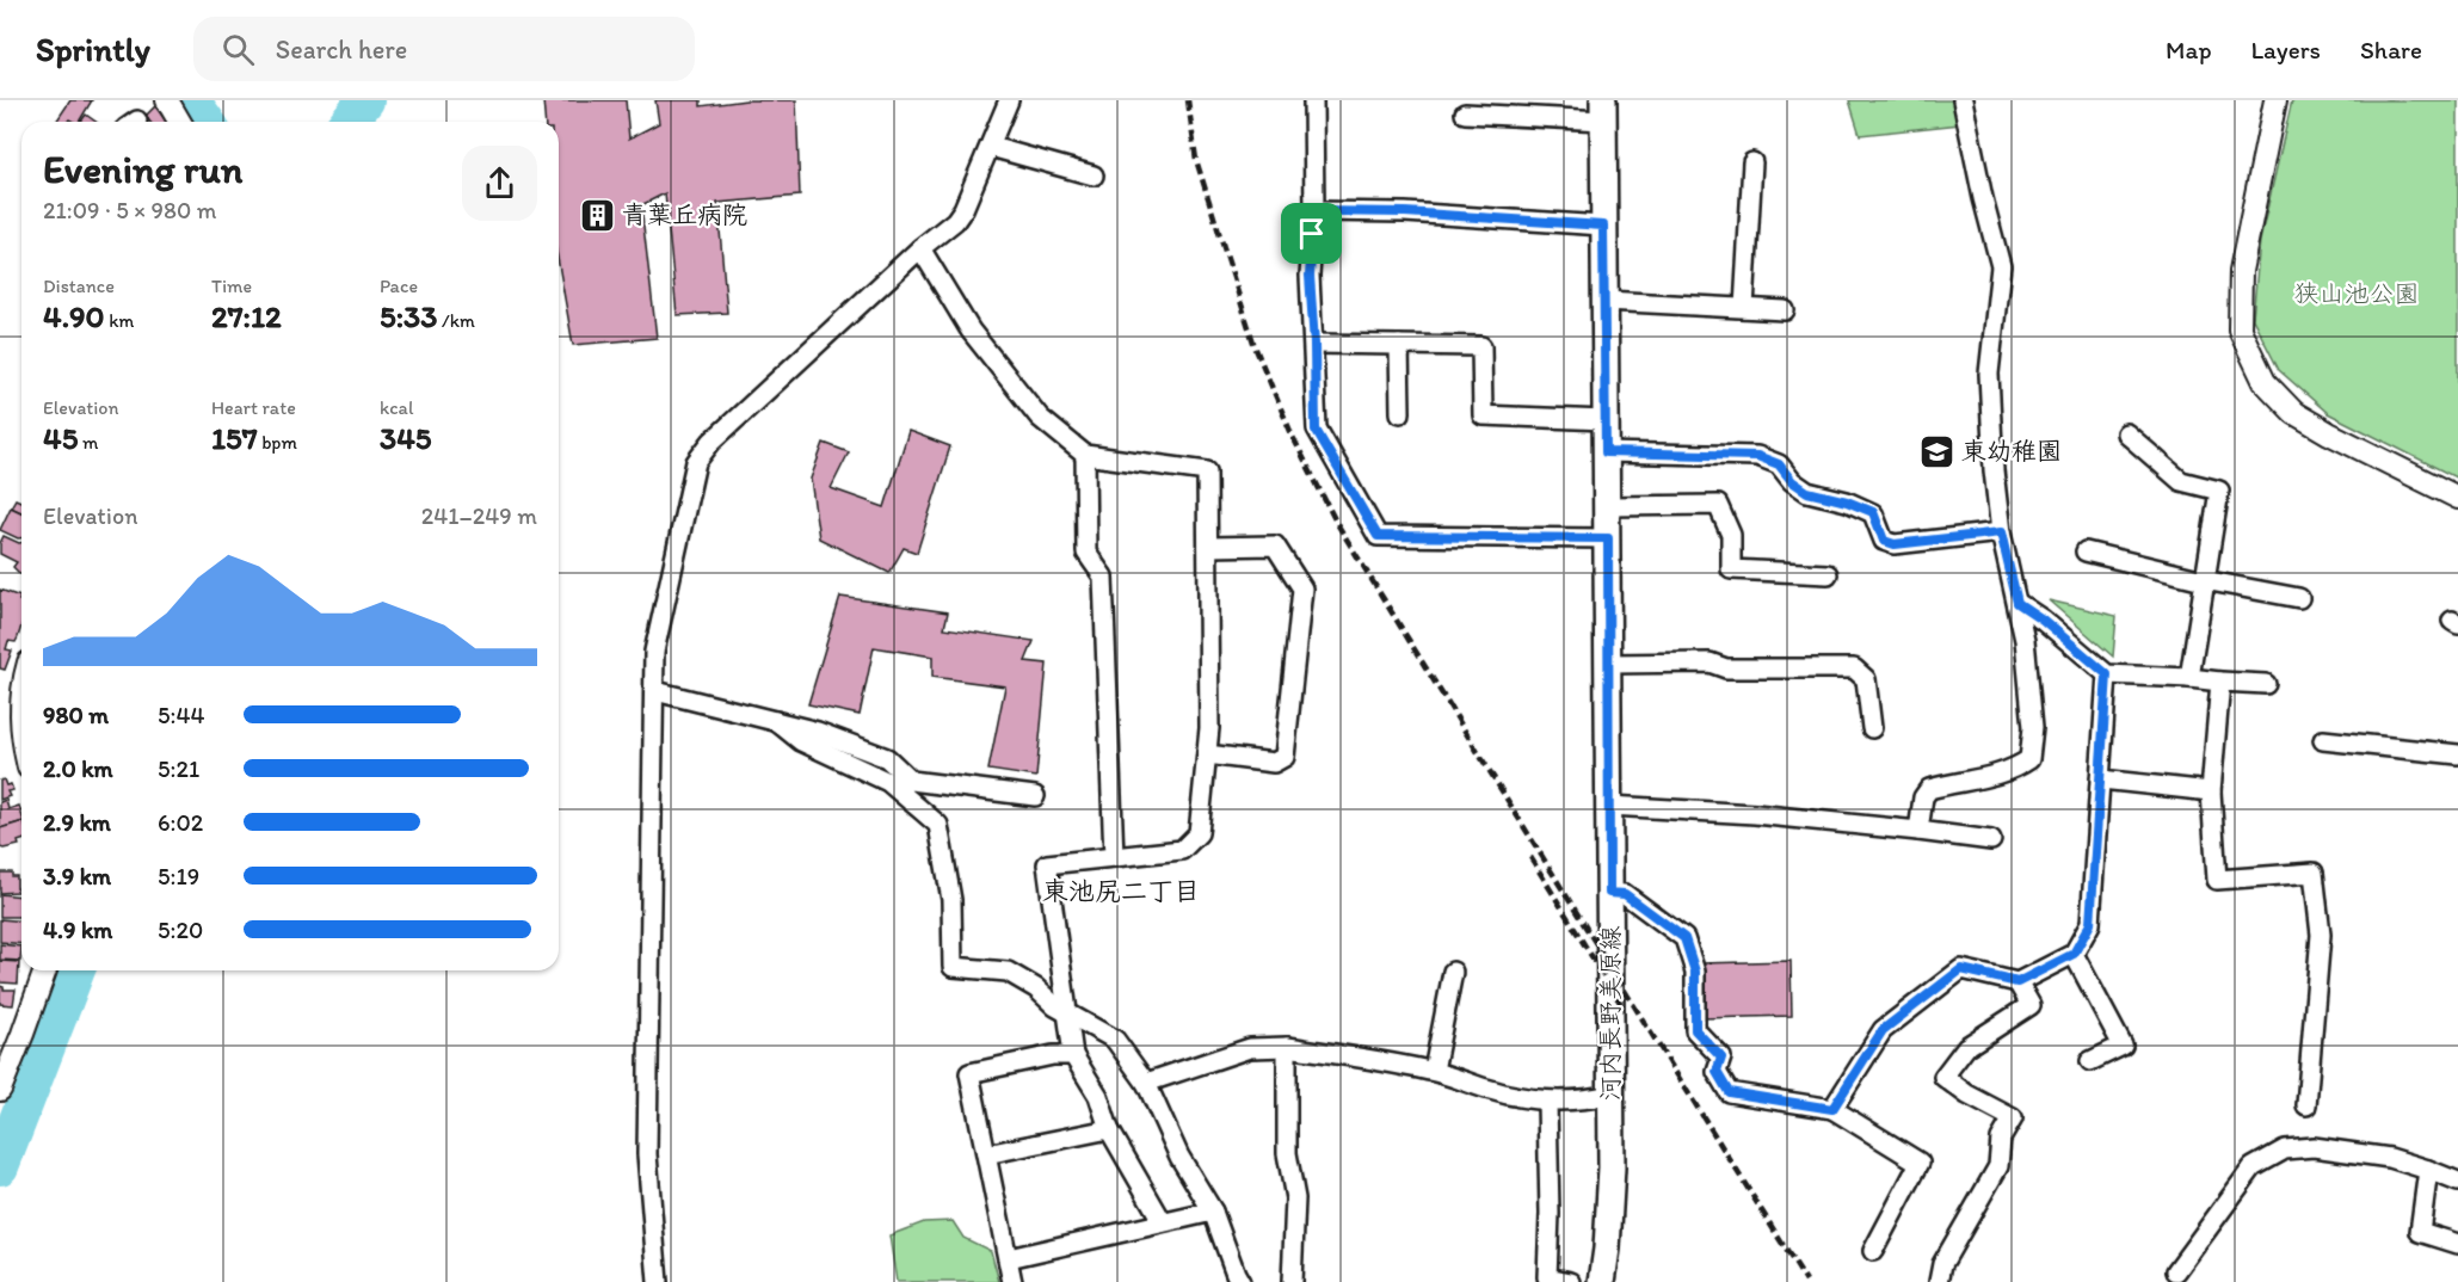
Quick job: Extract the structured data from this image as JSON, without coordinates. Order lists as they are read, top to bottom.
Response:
{
  "streets": {
    "main road": ["河内長野美原線"]
  },
  "districts": ["東池尻二丁目"],
  "parks": ["狭山池公園"],
  "places": {
    "building": ["青葉丘病院"],
    "school or university": ["東幼稚園"]
  },
  "page": {
    "header": "Sprintly",
    "search": "Search here",
    "nav": ["Map", "Layers", "Share"],
    "heading": ["Evening run", "21:09 · 5 × 980 m"],
    "stats": [
      ["Distance", "4.90 km"],
      ["Time", "27:12"],
      ["Pace", "5:33 /km"],
      ["Elevation", "45 m"],
      ["Heart rate", "157 bpm"],
      ["kcal", "345"]
    ],
    "chart": ["Elevation", "241–249 m"],
    "list": [
      {
        "name": "980 m",
        "note": "5:44"
      },
      {
        "name": "2.0 km",
        "note": "5:21"
      },
      {
        "name": "2.9 km",
        "note": "6:02"
      },
      {
        "name": "3.9 km",
        "note": "5:19"
      },
      {
        "name": "4.9 km",
        "note": "5:20"
      }
    ]
  }
}
